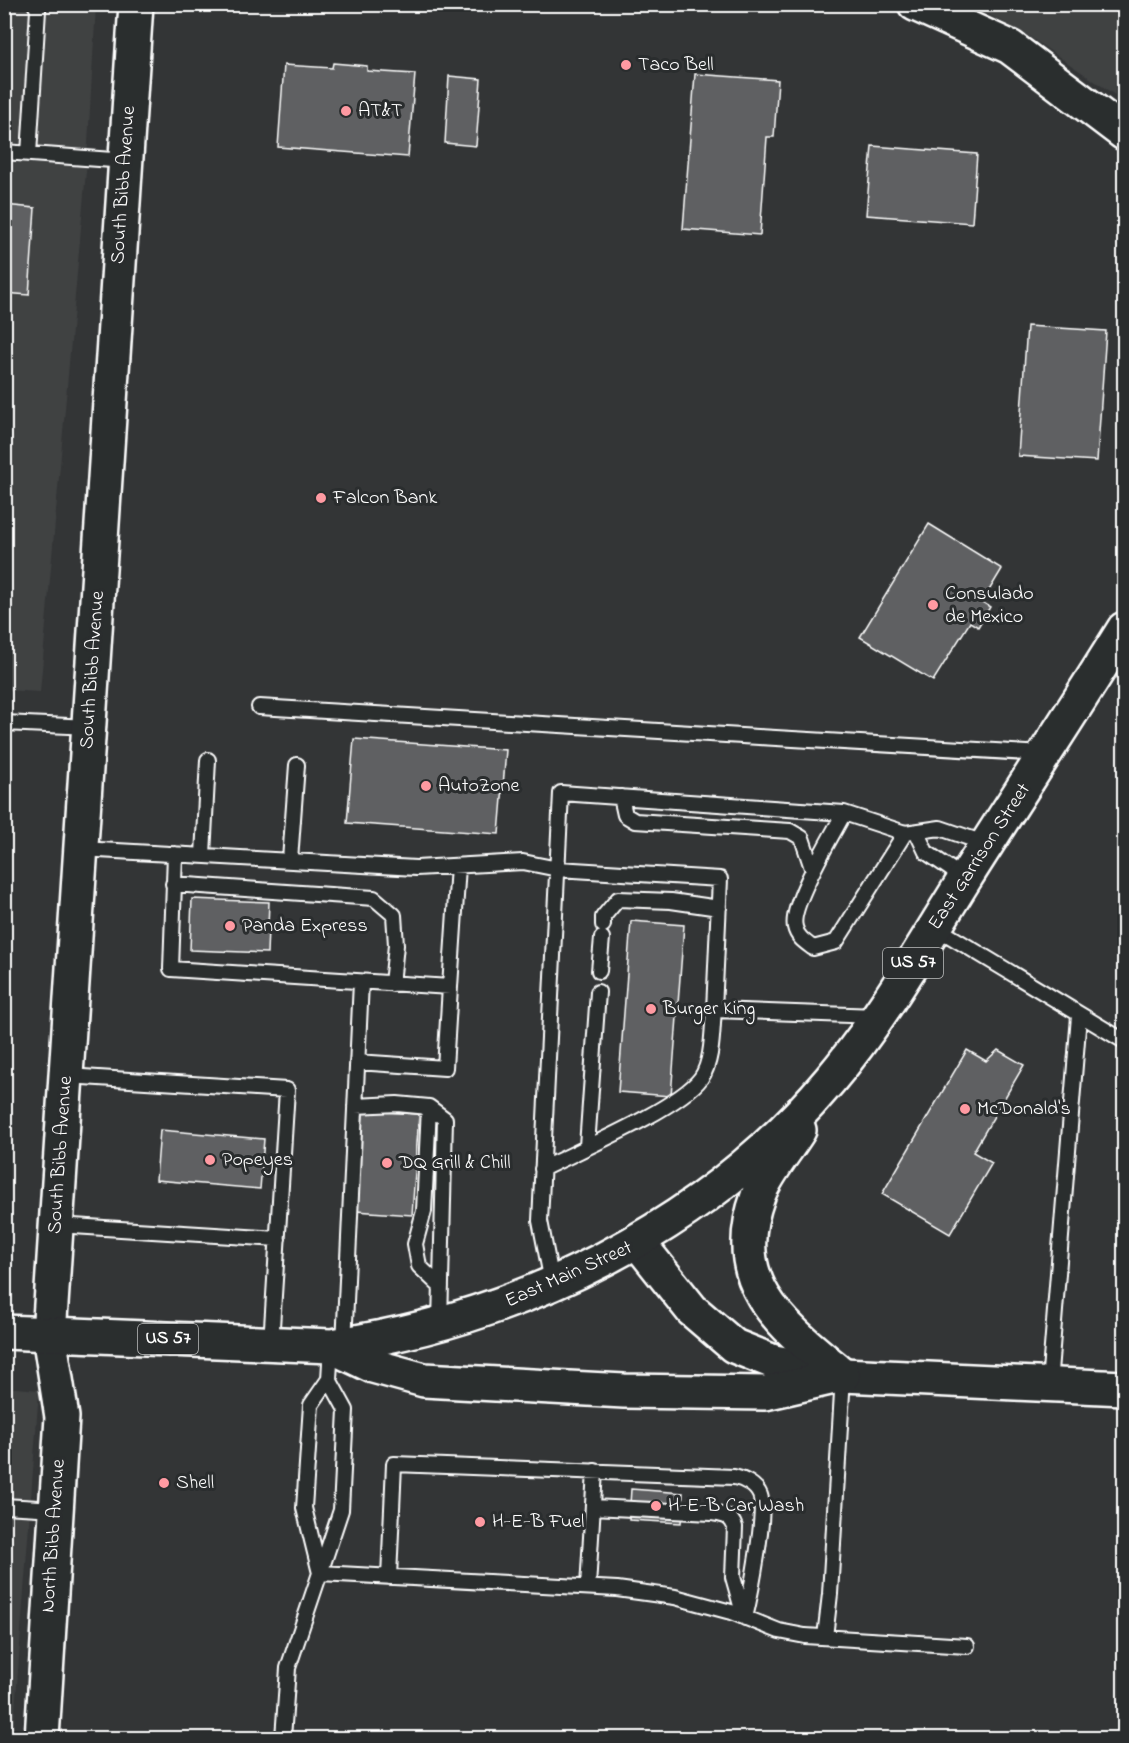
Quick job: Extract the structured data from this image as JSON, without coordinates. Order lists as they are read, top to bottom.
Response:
{
  "streets": {
    "main road": [
      "South Bibb Avenue",
      "East Garrison Street",
      "US 57",
      "East Main Street",
      "North Bibb Avenue"
    ]
  },
  "crossings": [
    ["South Bibb Avenue", "East Main Street"],
    ["South Bibb Avenue", "North Bibb Avenue"],
    ["East Garrison Street", "East Main Street"],
    ["East Main Street", "North Bibb Avenue"]
  ],
  "places": [
    "Taco Bell",
    "AT&T",
    "Falcon Bank",
    "Consulado de Mexico",
    "AutoZone",
    "Panda Express",
    "Burger King",
    "McDonald's",
    "Popeyes",
    "DQ Grill & Chill",
    "Shell",
    "H-E-B Car Wash",
    "H-E-B Fuel"
  ]
}
